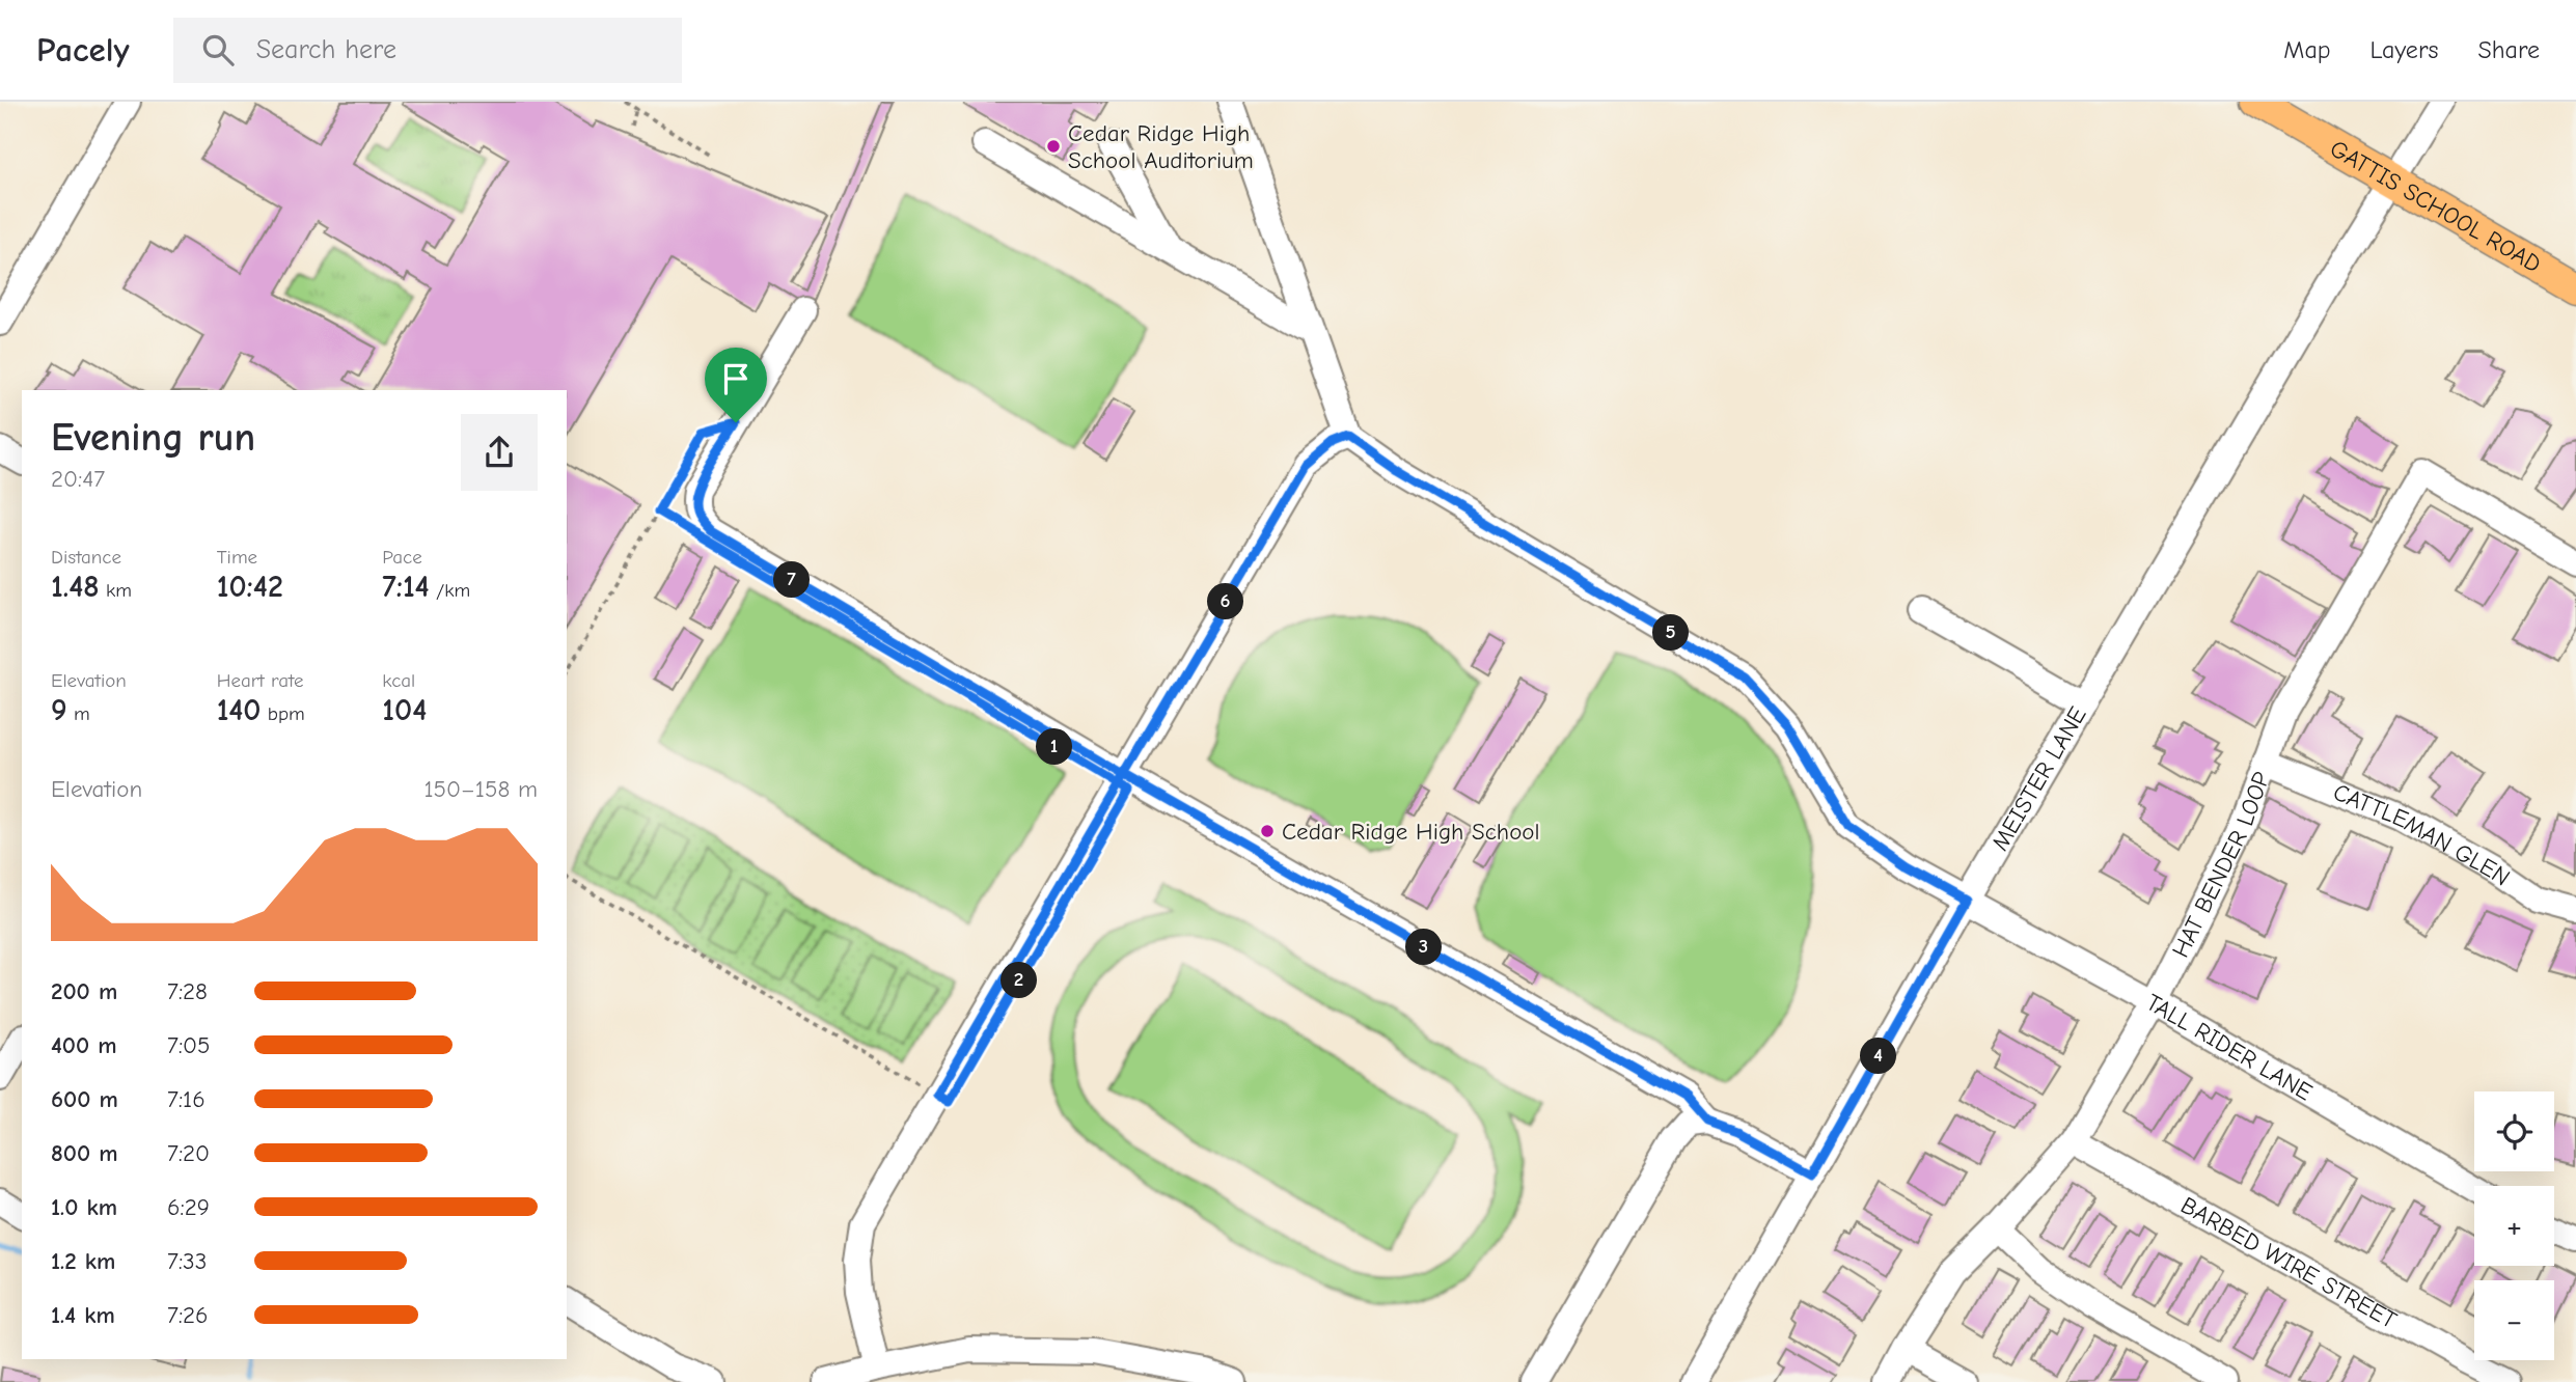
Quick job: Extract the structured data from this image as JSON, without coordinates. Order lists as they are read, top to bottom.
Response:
{
  "streets": {
    "main road": ["GATTIS SCHOOL ROAD"],
    "street": [
      "MEISTER LANE",
      "CATTLEMAN GLEN",
      "HAT BENDER LOOP",
      "TALL RIDER LANE",
      "BARBED WIRE STREET"
    ]
  },
  "crossings": [
    ["GATTIS SCHOOL ROAD", "MEISTER LANE"],
    ["MEISTER LANE", "TALL RIDER LANE"],
    ["CATTLEMAN GLEN", "HAT BENDER LOOP"],
    ["HAT BENDER LOOP", "TALL RIDER LANE"],
    ["HAT BENDER LOOP", "BARBED WIRE STREET"]
  ],
  "places": ["Cedar Ridge High School Auditorium", "Cedar Ridge High School"],
  "page": {
    "header": "Pacely",
    "search": "Search here",
    "nav": ["Map", "Layers", "Share"],
    "heading": ["Evening run", "20:47"],
    "stats": [
      ["Distance", "1.48 km"],
      ["Time", "10:42"],
      ["Pace", "7:14 /km"],
      ["Elevation", "9 m"],
      ["Heart rate", "140 bpm"],
      ["kcal", "104"]
    ],
    "pins": [
      "7",
      "6",
      "5",
      "1",
      "3",
      "2",
      "4"
    ],
    "chart": ["Elevation", "150–158 m"],
    "list": [
      {
        "name": "200 m",
        "note": "7:28"
      },
      {
        "name": "400 m",
        "note": "7:05"
      },
      {
        "name": "600 m",
        "note": "7:16"
      },
      {
        "name": "800 m",
        "note": "7:20"
      },
      {
        "name": "1.0 km",
        "note": "6:29"
      },
      {
        "name": "1.2 km",
        "note": "7:33"
      },
      {
        "name": "1.4 km",
        "note": "7:26"
      }
    ],
    "map_buttons": ["+", "−"]
  }
}
